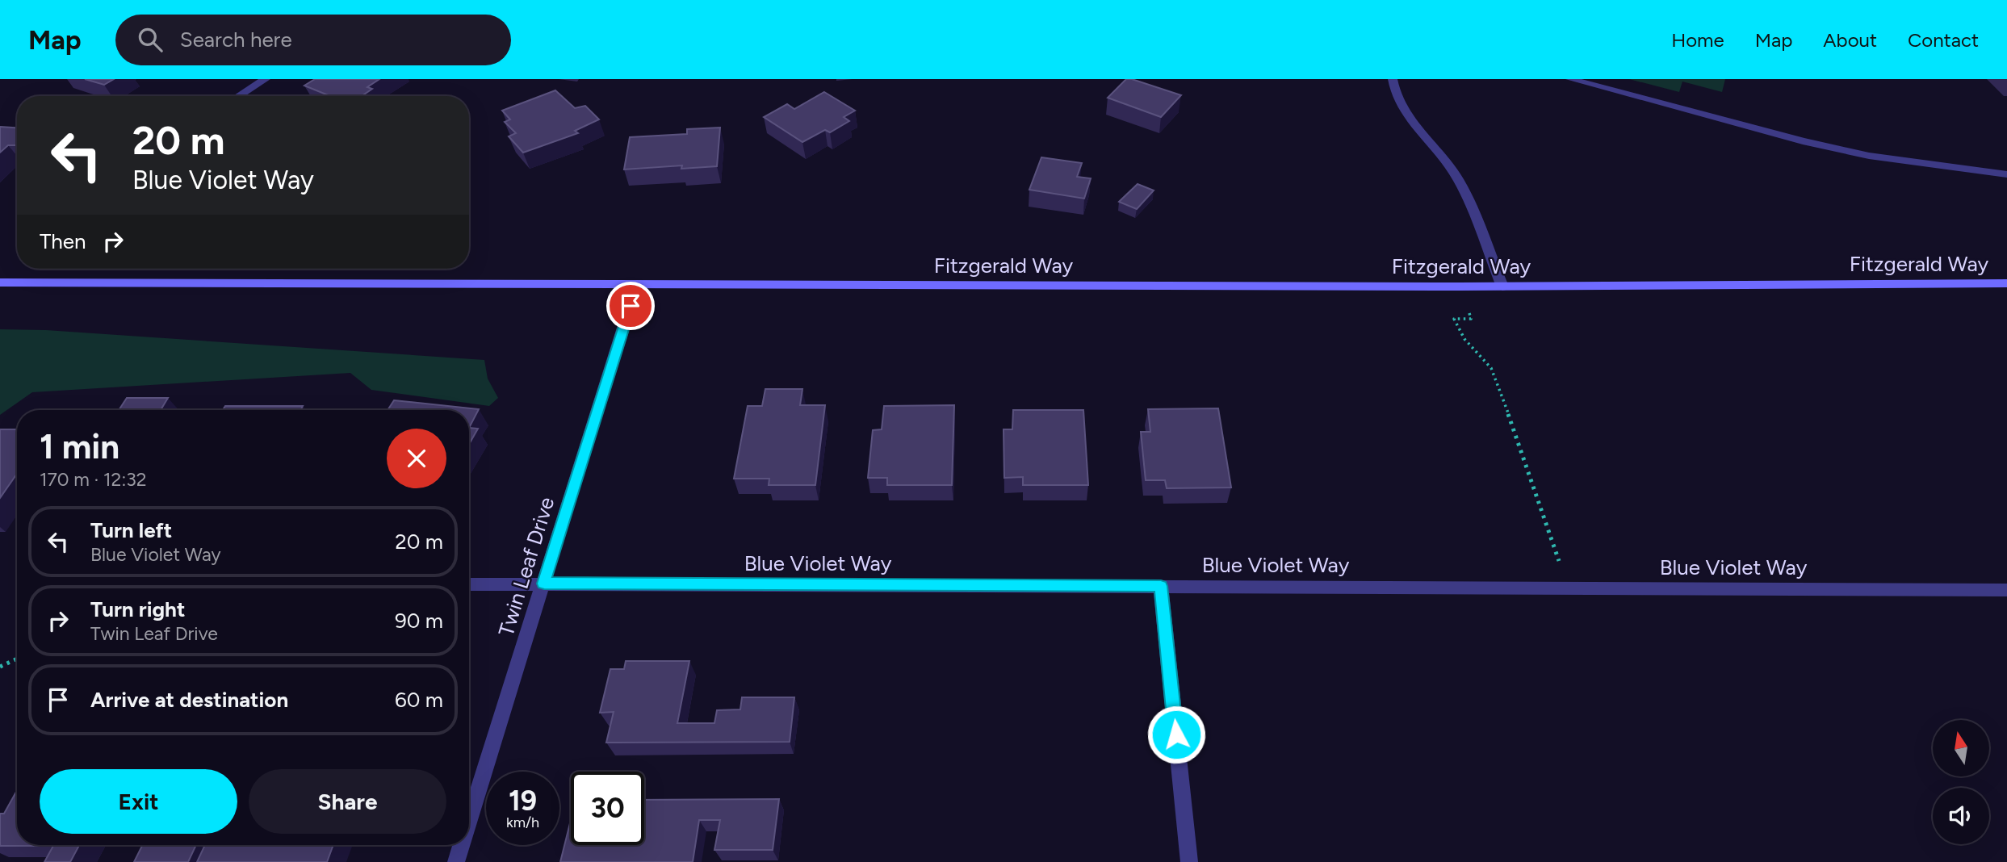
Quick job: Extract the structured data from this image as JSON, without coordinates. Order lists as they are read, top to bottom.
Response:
{
  "streets": {
    "street": ["Fitzgerald Way", "Blue Violet Way", "Twin Leaf Drive"]
  },
  "crossings": [
    ["Fitzgerald Way", "Twin Leaf Drive"],
    ["Blue Violet Way", "Twin Leaf Drive"]
  ],
  "north": "top",
  "page": {
    "header": "Map",
    "search": "Search here",
    "nav": [
      "Home",
      "Map",
      "About",
      "Contact"
    ],
    "turn": ["20 m", "Blue Violet Way"],
    "then": "Then",
    "heading": ["1 min", "170 m · 12:32"],
    "list": [
      {
        "name": "Turn left",
        "note": "Blue Violet Way",
        "value": "20 m"
      },
      {
        "name": "Turn right",
        "note": "Twin Leaf Drive",
        "value": "90 m"
      },
      {
        "name": "Arrive at destination",
        "value": "60 m"
      }
    ],
    "buttons": ["Exit", "Share"],
    "speed": "19 km/h",
    "limit": "30"
  }
}
